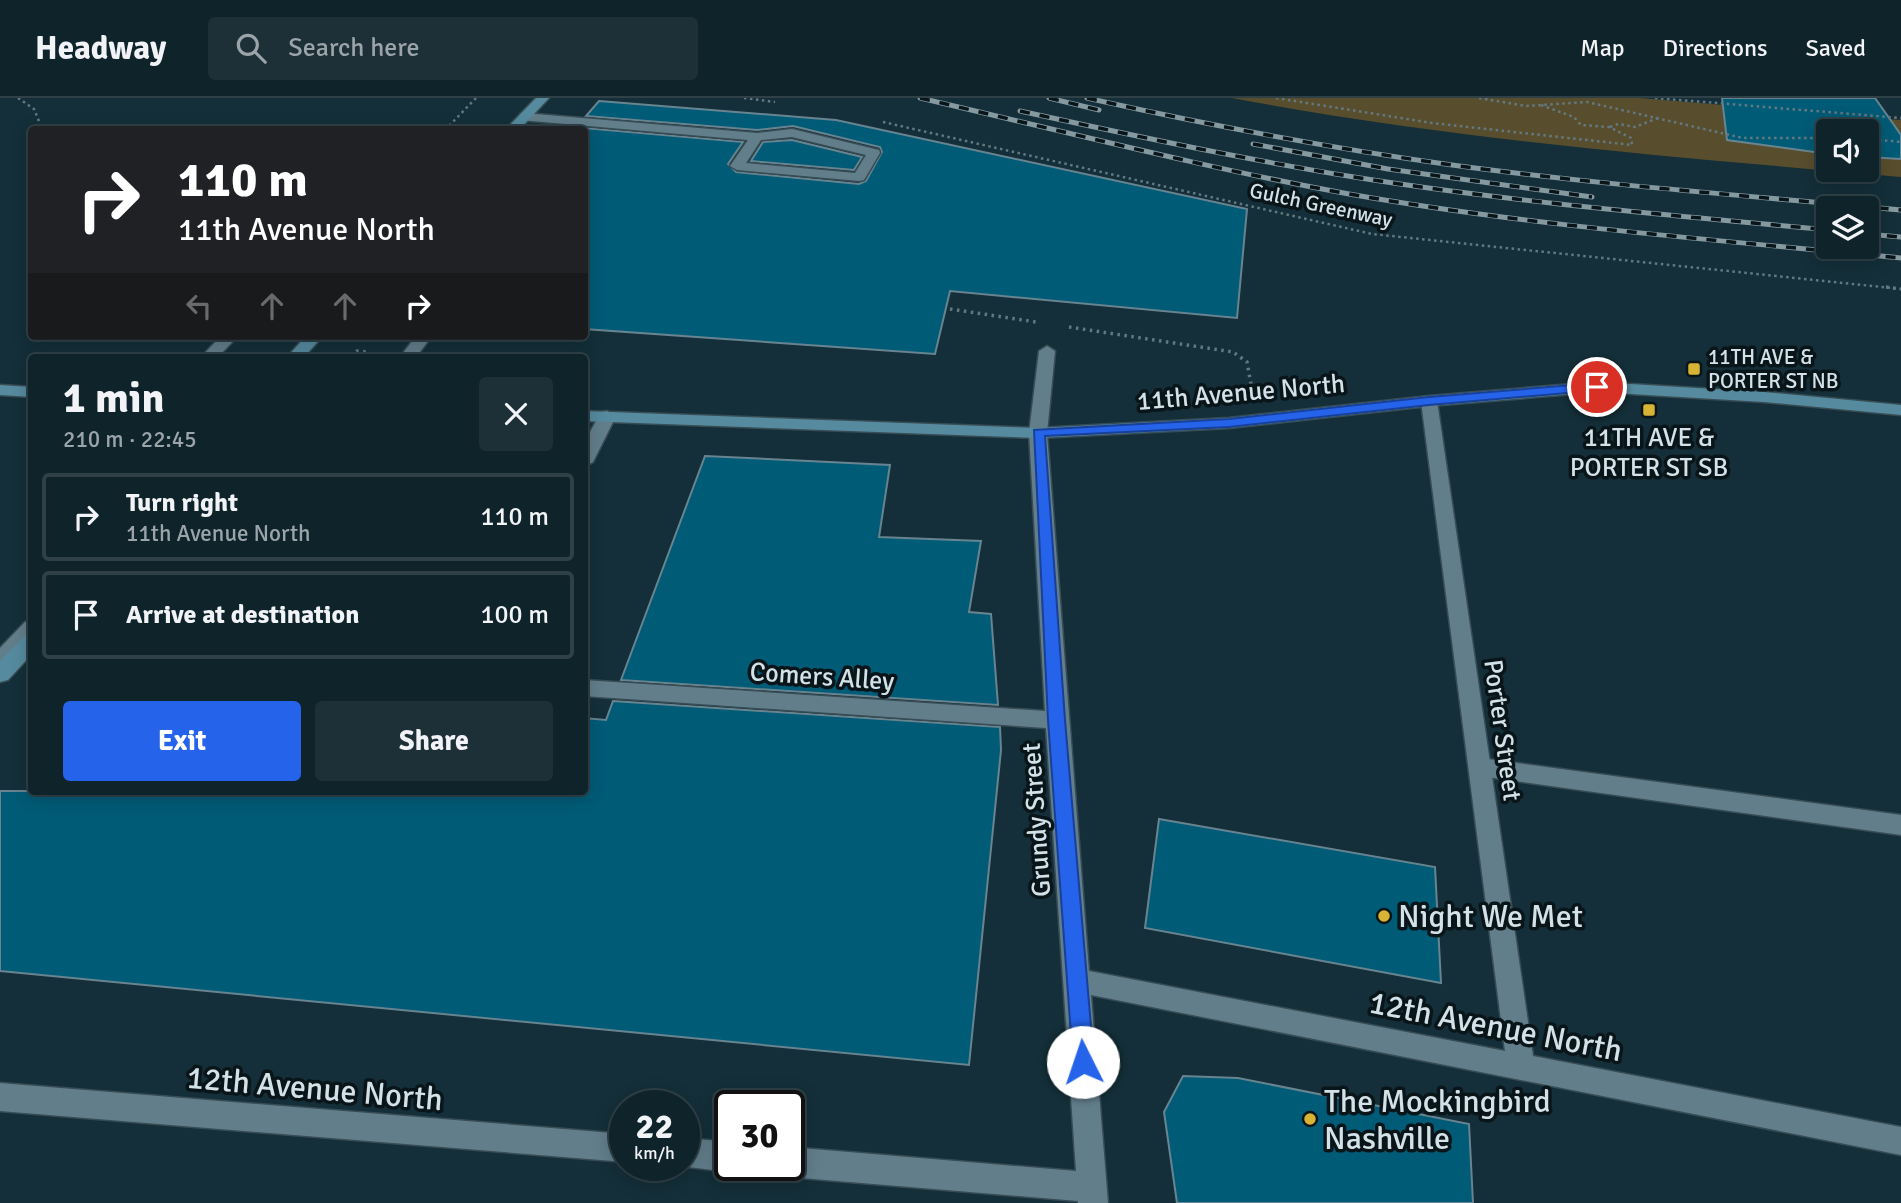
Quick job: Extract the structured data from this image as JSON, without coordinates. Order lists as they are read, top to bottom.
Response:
{
  "streets": {
    "street": [
      "11th Avenue North",
      "Comers Alley",
      "Porter Street",
      "Grundy Street",
      "12th Avenue North"
    ],
    "path": ["Gulch Greenway"]
  },
  "crossings": [
    ["11th Avenue North", "Porter Street"],
    ["11th Avenue North", "Grundy Street"],
    ["Comers Alley", "Grundy Street"],
    ["Porter Street", "12th Avenue North"],
    ["Grundy Street", "12th Avenue North"]
  ],
  "places": {
    "transit": ["11TH AVE & PORTER ST NB", "11TH AVE & PORTER ST SB"],
    "other": ["Night We Met", "The Mockingbird Nashville"]
  },
  "page": {
    "header": "Headway",
    "search": "Search here",
    "nav": ["Map", "Directions", "Saved"],
    "turn": ["110 m", "11th Avenue North"],
    "heading": ["1 min", "210 m · 22:45"],
    "list": [
      {
        "name": "Turn right",
        "note": "11th Avenue North",
        "value": "110 m"
      },
      {
        "name": "Arrive at destination",
        "value": "100 m"
      }
    ],
    "buttons": ["Exit", "Share"],
    "speed": "22 km/h",
    "limit": "30"
  }
}
